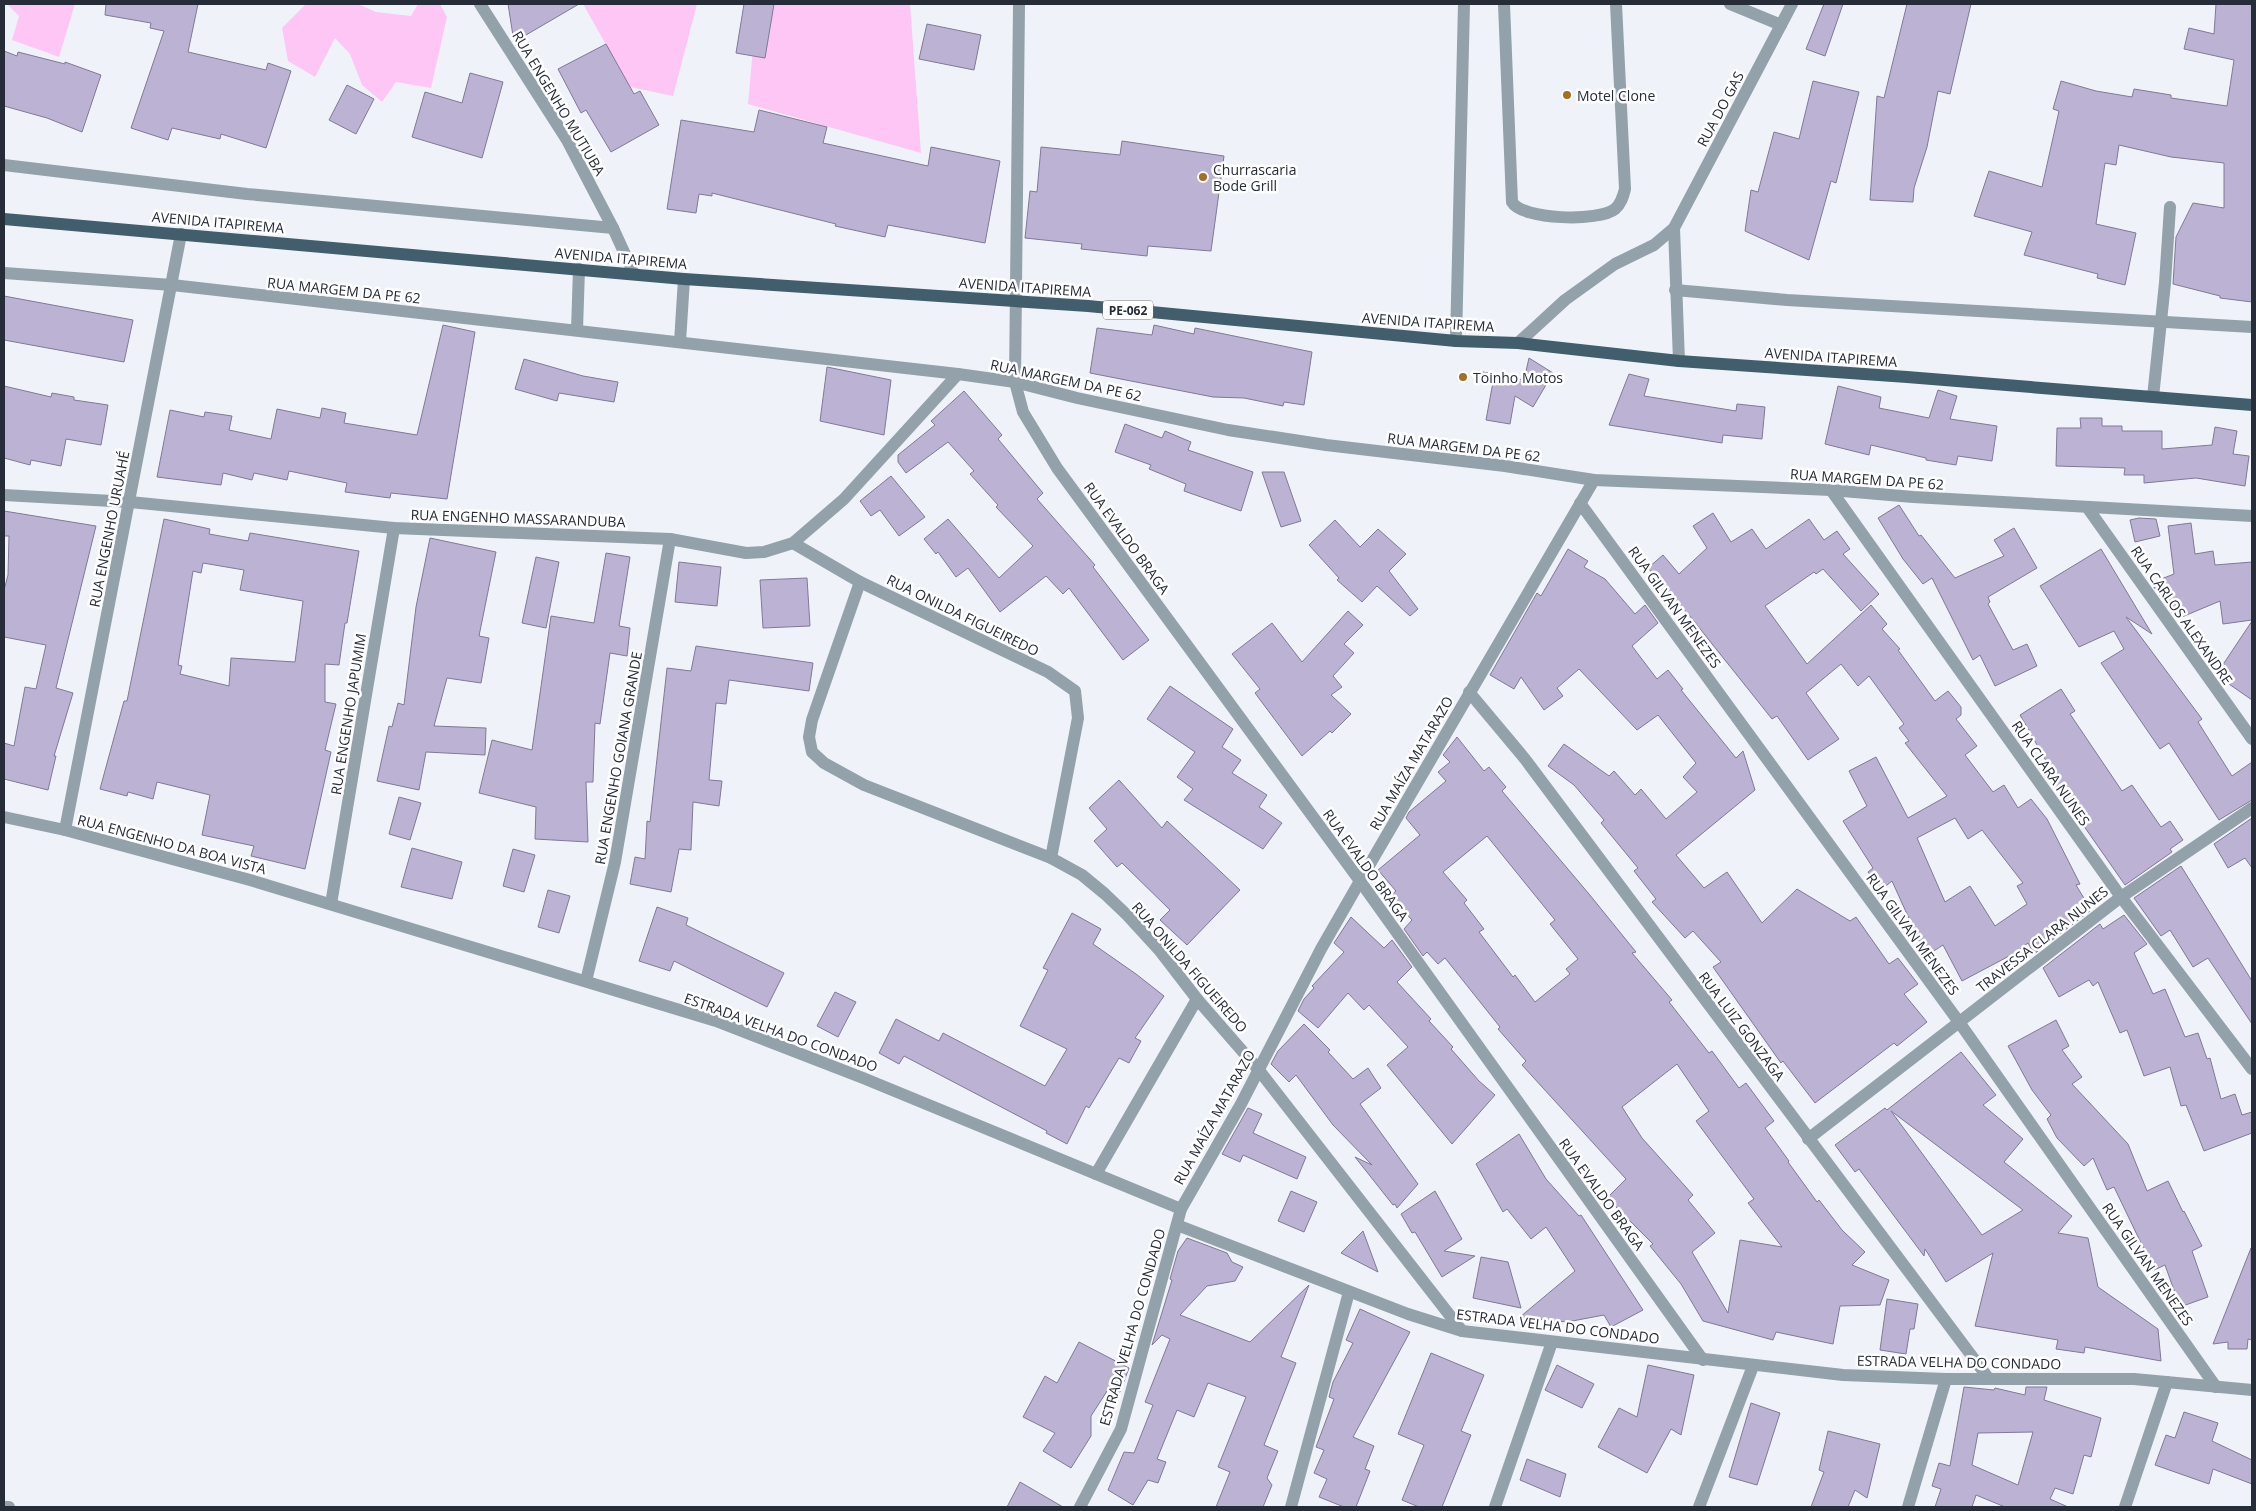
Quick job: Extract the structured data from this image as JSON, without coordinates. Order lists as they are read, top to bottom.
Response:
{
  "streets": {
    "main road": ["AVENIDA ITAPIREMA", "PE-062"],
    "street": [
      "RUA ENGENHO MUTIUBA",
      "RUA DO GAS",
      "RUA MARGEM DA PE 62",
      "RUA ENGENHO MASSARANDUBA",
      "RUA ENGENHO URUAHÉ",
      "RUA EVALDO BRAGA",
      "RUA GILVAN MENEZES",
      "RUA ONILDA FIGUEIREDO",
      "RUA CARLOS ALEXANDRE",
      "RUA ENGENHO JAPUMIM",
      "RUA ENGENHO GOIANA GRANDE",
      "RUA MAÍZA MATARAZO",
      "RUA CLARA NUNES",
      "RUA ENGENHO DA BOA VISTA",
      "TRAVESSA CLARA NUNES",
      "RUA LUIZ GONZAGA",
      "ESTRADA VELHA DO CONDADO"
    ]
  },
  "crossings": [
    ["RUA ENGENHO MUTIUBA", "AVENIDA ITAPIREMA"],
    ["RUA DO GAS", "AVENIDA ITAPIREMA"],
    ["AVENIDA ITAPIREMA", "RUA ENGENHO URUAHÉ"],
    ["AVENIDA ITAPIREMA", "RUA EVALDO BRAGA"],
    ["RUA MARGEM DA PE 62", "RUA ENGENHO MASSARANDUBA"],
    ["RUA MARGEM DA PE 62", "RUA ENGENHO URUAHÉ"],
    ["RUA MARGEM DA PE 62", "RUA EVALDO BRAGA"],
    ["RUA MARGEM DA PE 62", "RUA CARLOS ALEXANDRE"],
    ["RUA MARGEM DA PE 62", "RUA MAÍZA MATARAZO"],
    ["RUA MARGEM DA PE 62", "RUA CLARA NUNES"],
    ["RUA ENGENHO MASSARANDUBA", "RUA ENGENHO URUAHÉ"],
    ["RUA ENGENHO MASSARANDUBA", "RUA ONILDA FIGUEIREDO"],
    ["RUA ENGENHO MASSARANDUBA", "RUA ENGENHO JAPUMIM"],
    ["RUA ENGENHO MASSARANDUBA", "RUA ENGENHO GOIANA GRANDE"],
    ["RUA ENGENHO URUAHÉ", "RUA ENGENHO DA BOA VISTA"],
    ["RUA EVALDO BRAGA", "RUA MAÍZA MATARAZO"],
    ["RUA EVALDO BRAGA", "ESTRADA VELHA DO CONDADO"],
    ["RUA GILVAN MENEZES", "RUA MAÍZA MATARAZO"],
    ["RUA GILVAN MENEZES", "TRAVESSA CLARA NUNES"],
    ["RUA GILVAN MENEZES", "ESTRADA VELHA DO CONDADO"],
    ["RUA ONILDA FIGUEIREDO", "RUA MAÍZA MATARAZO"],
    ["RUA ONILDA FIGUEIREDO", "ESTRADA VELHA DO CONDADO"],
    ["RUA ENGENHO JAPUMIM", "RUA ENGENHO DA BOA VISTA"],
    ["RUA ENGENHO JAPUMIM", "ESTRADA VELHA DO CONDADO"],
    ["RUA ENGENHO GOIANA GRANDE", "ESTRADA VELHA DO CONDADO"],
    ["RUA MAÍZA MATARAZO", "RUA LUIZ GONZAGA"],
    ["RUA MAÍZA MATARAZO", "ESTRADA VELHA DO CONDADO"],
    ["RUA CLARA NUNES", "TRAVESSA CLARA NUNES"],
    ["RUA ENGENHO DA BOA VISTA", "ESTRADA VELHA DO CONDADO"],
    ["TRAVESSA CLARA NUNES", "RUA LUIZ GONZAGA"],
    ["RUA LUIZ GONZAGA", "ESTRADA VELHA DO CONDADO"]
  ],
  "places": ["Motel Clone", "Churrascaria Bode Grill", "Toinho Motos"]
}
